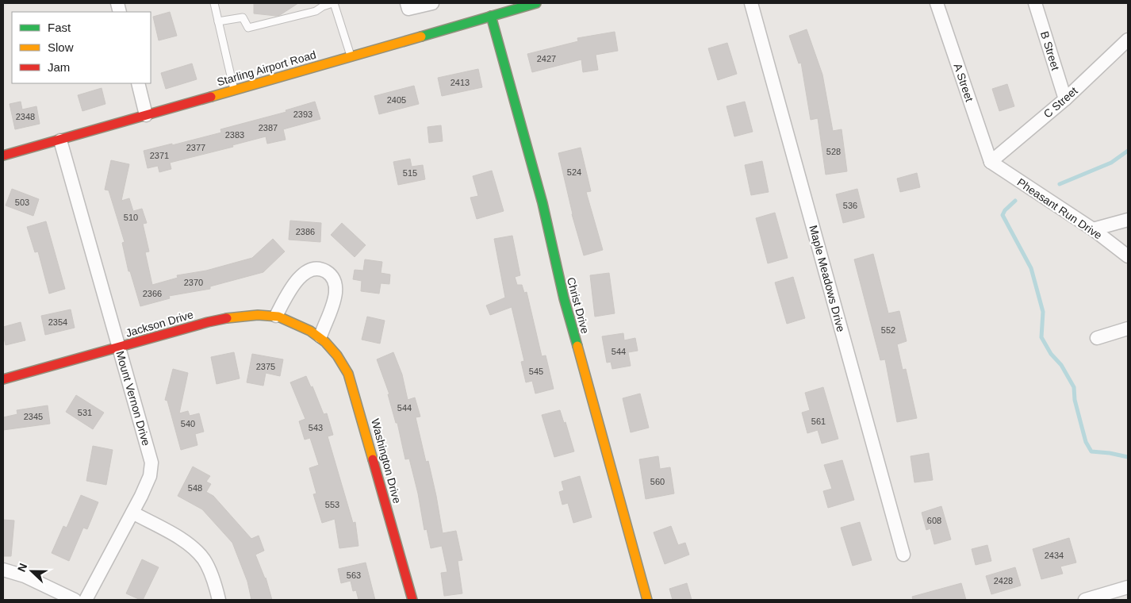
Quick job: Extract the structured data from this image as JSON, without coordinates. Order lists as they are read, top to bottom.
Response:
{
  "streets": {
    "street": [
      "B Street",
      "Starling Airport Road",
      "A Street",
      "C Street",
      "Pheasant Run Drive",
      "Maple Meadows Drive",
      "Christ Drive",
      "Jackson Drive",
      "Mount Vernon Drive",
      "Washington Drive"
    ]
  },
  "crossings": [
    ["B Street", "C Street"],
    ["Starling Airport Road", "Christ Drive"],
    ["Starling Airport Road", "Mount Vernon Drive"],
    ["A Street", "C Street"],
    ["A Street", "Pheasant Run Drive"],
    ["C Street", "Pheasant Run Drive"],
    ["Jackson Drive", "Mount Vernon Drive"],
    ["Jackson Drive", "Washington Drive"]
  ],
  "house_numbers": [
    "2427",
    "2413",
    "2405",
    "2393",
    "2348",
    "2387",
    "2383",
    "2377",
    "528",
    "2371",
    "524",
    "515",
    "503",
    "536",
    "510",
    "2386",
    "2370",
    "2366",
    "2354",
    "552",
    "544",
    "2375",
    "545",
    "544",
    "531",
    "2345",
    "561",
    "540",
    "543",
    "560",
    "548",
    "553",
    "608",
    "2434",
    "563",
    "2428"
  ],
  "legend": ["Fast", "Slow", "Jam"],
  "north": "left"
}
